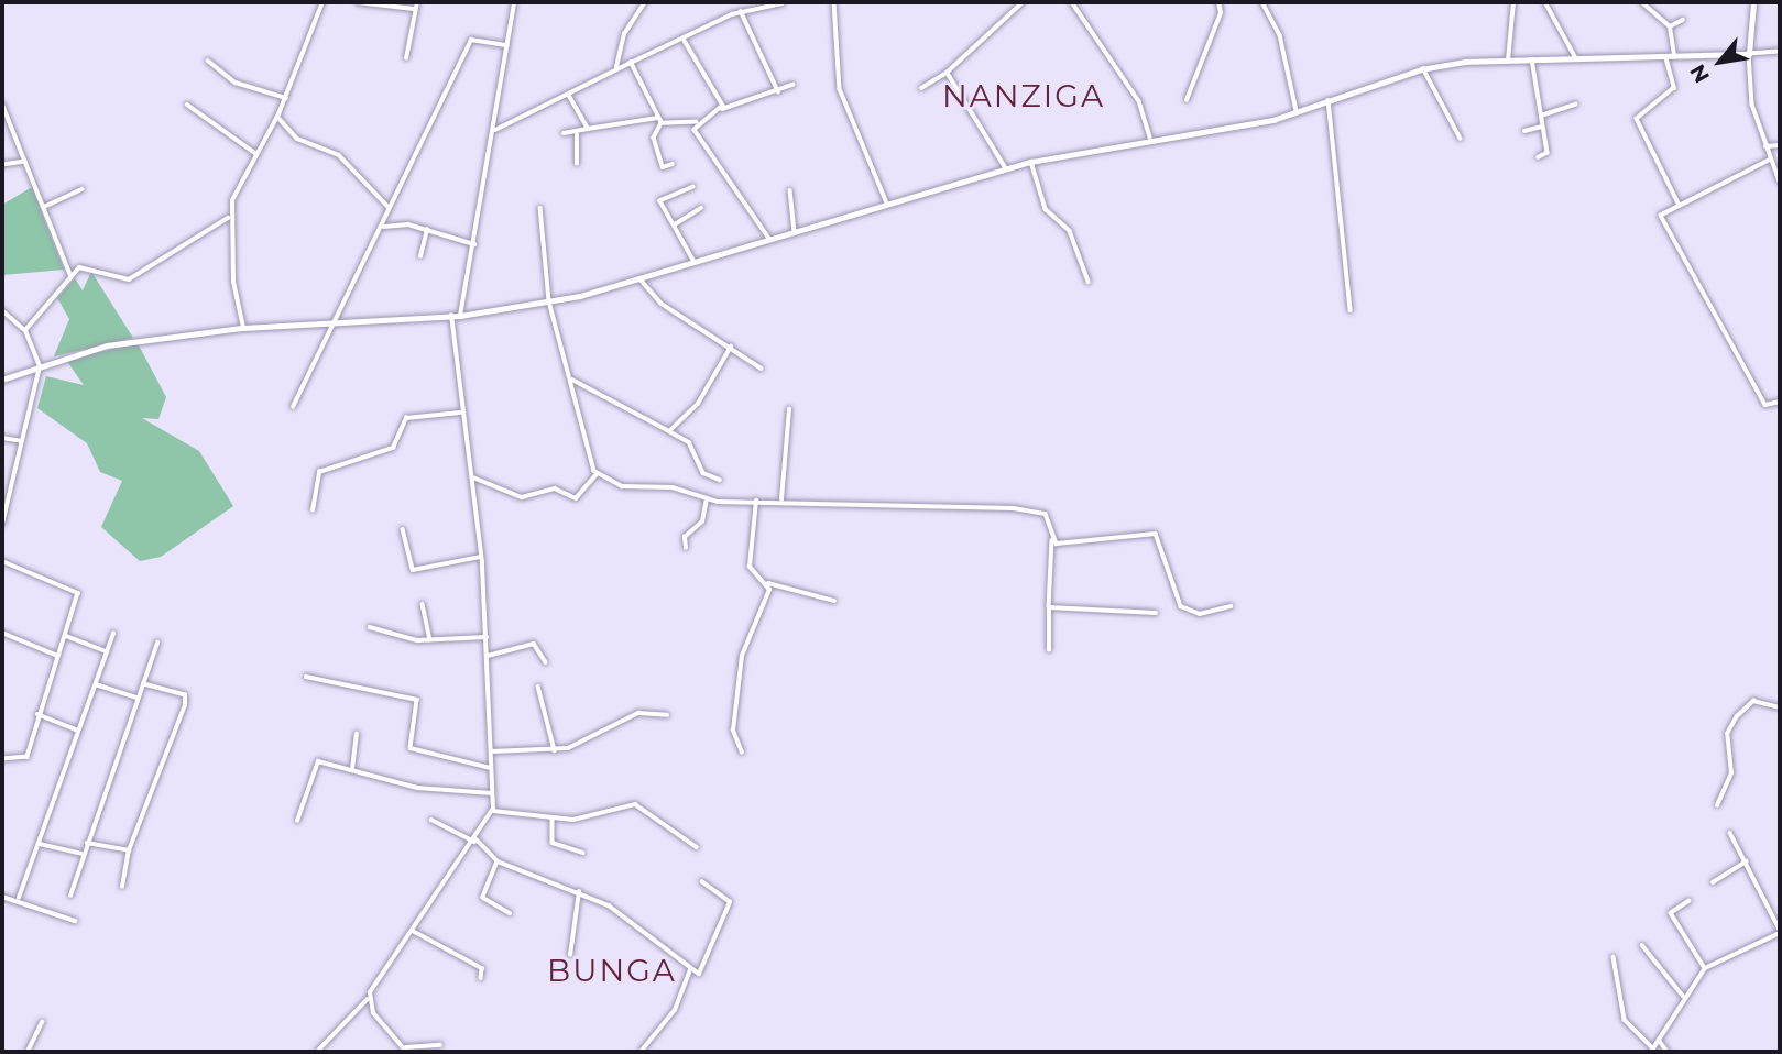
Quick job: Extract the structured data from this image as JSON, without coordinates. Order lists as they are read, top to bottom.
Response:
{
  "districts": ["NANZIGA", "BUNGA"],
  "north": "bottom left"
}
